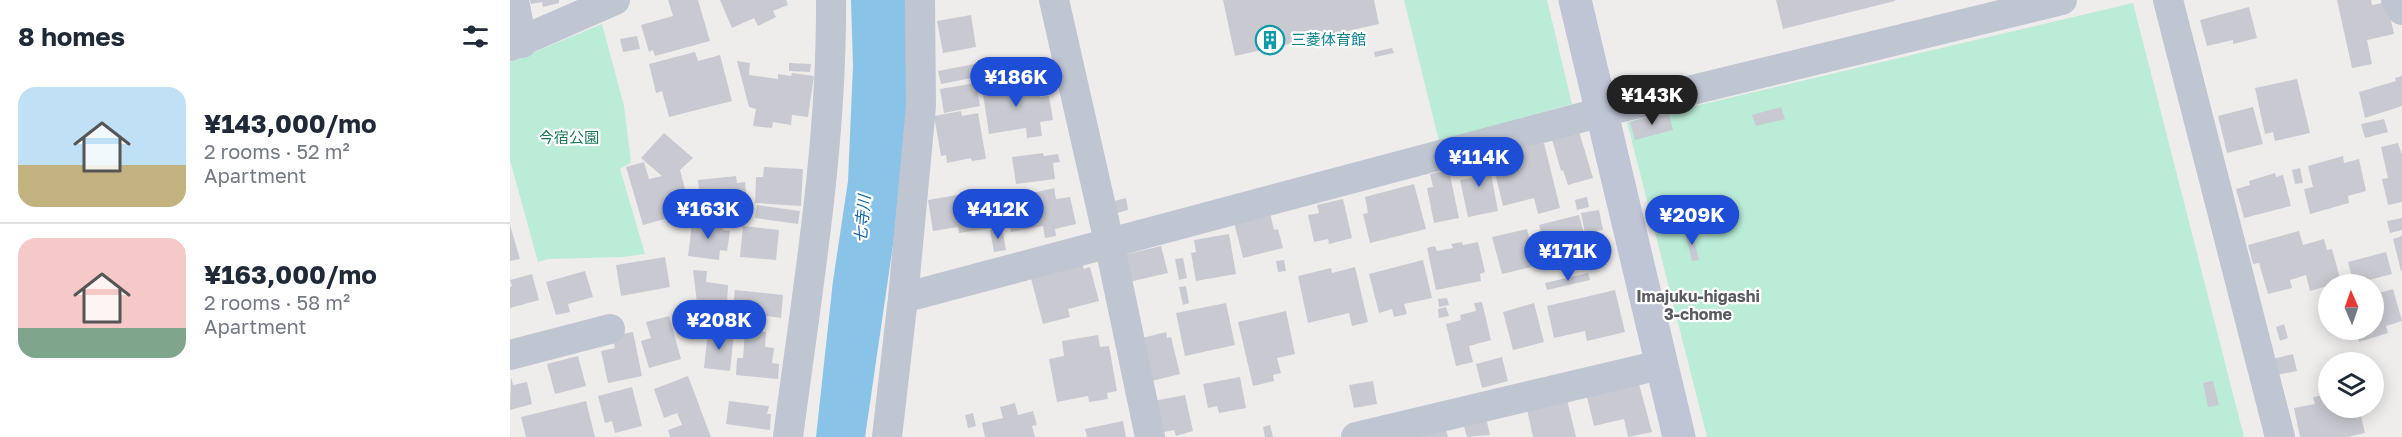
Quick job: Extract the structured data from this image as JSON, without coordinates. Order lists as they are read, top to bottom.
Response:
{
  "districts": ["Imajuku-higashi 3-chome"],
  "water": ["七寺川"],
  "parks": ["今宿公園"],
  "places": {
    "building": ["三菱体育館"]
  },
  "north": "top",
  "page": {
    "heading": "8 homes",
    "price": [
      "¥186K",
      "¥143K",
      "¥114K",
      "¥163K",
      "¥412K",
      "¥209K",
      "¥171K",
      "¥208K"
    ],
    "list": [
      {
        "name": "¥143,000/mo",
        "note": "2 rooms · 52 m² · Apartment"
      },
      {
        "name": "¥163,000/mo",
        "note": "2 rooms · 58 m² · Apartment"
      }
    ]
  }
}
